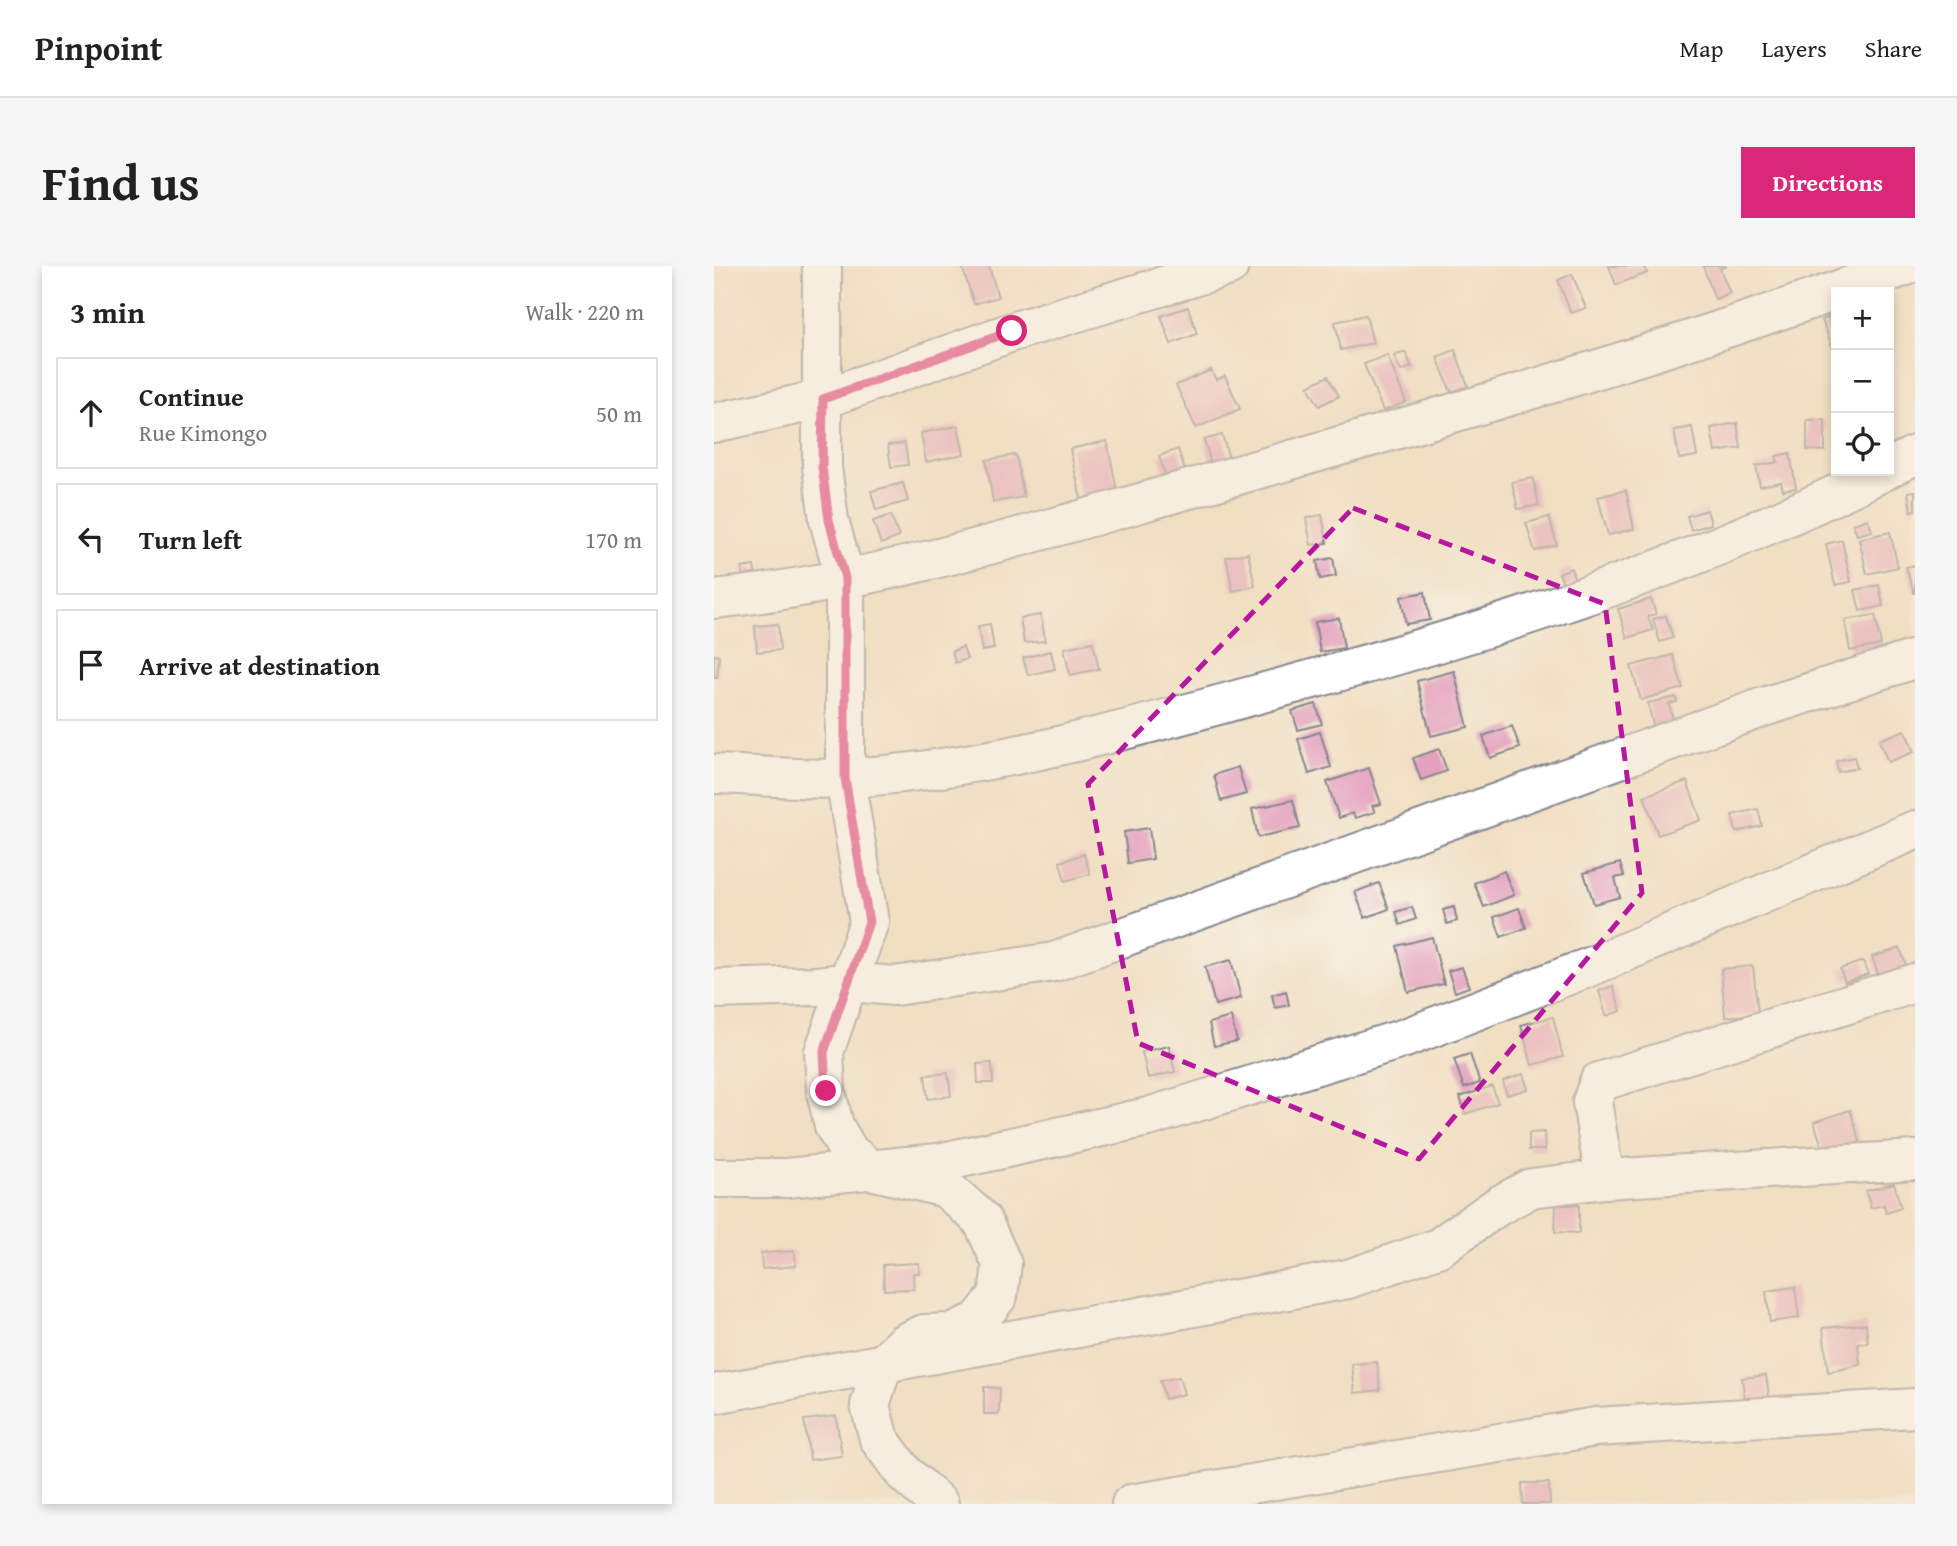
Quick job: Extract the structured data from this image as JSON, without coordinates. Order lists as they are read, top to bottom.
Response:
{
  "page": {
    "header": "Pinpoint",
    "nav": ["Map", "Layers", "Share"],
    "title": "Find us",
    "buttons": "Directions",
    "heading": ["3 min", "Walk · 220 m"],
    "map_buttons": ["+", "−"],
    "list": [
      ["Continue", "Rue Kimongo", "50 m"],
      ["Turn left", "170 m"],
      "Arrive at destination"
    ]
  }
}
